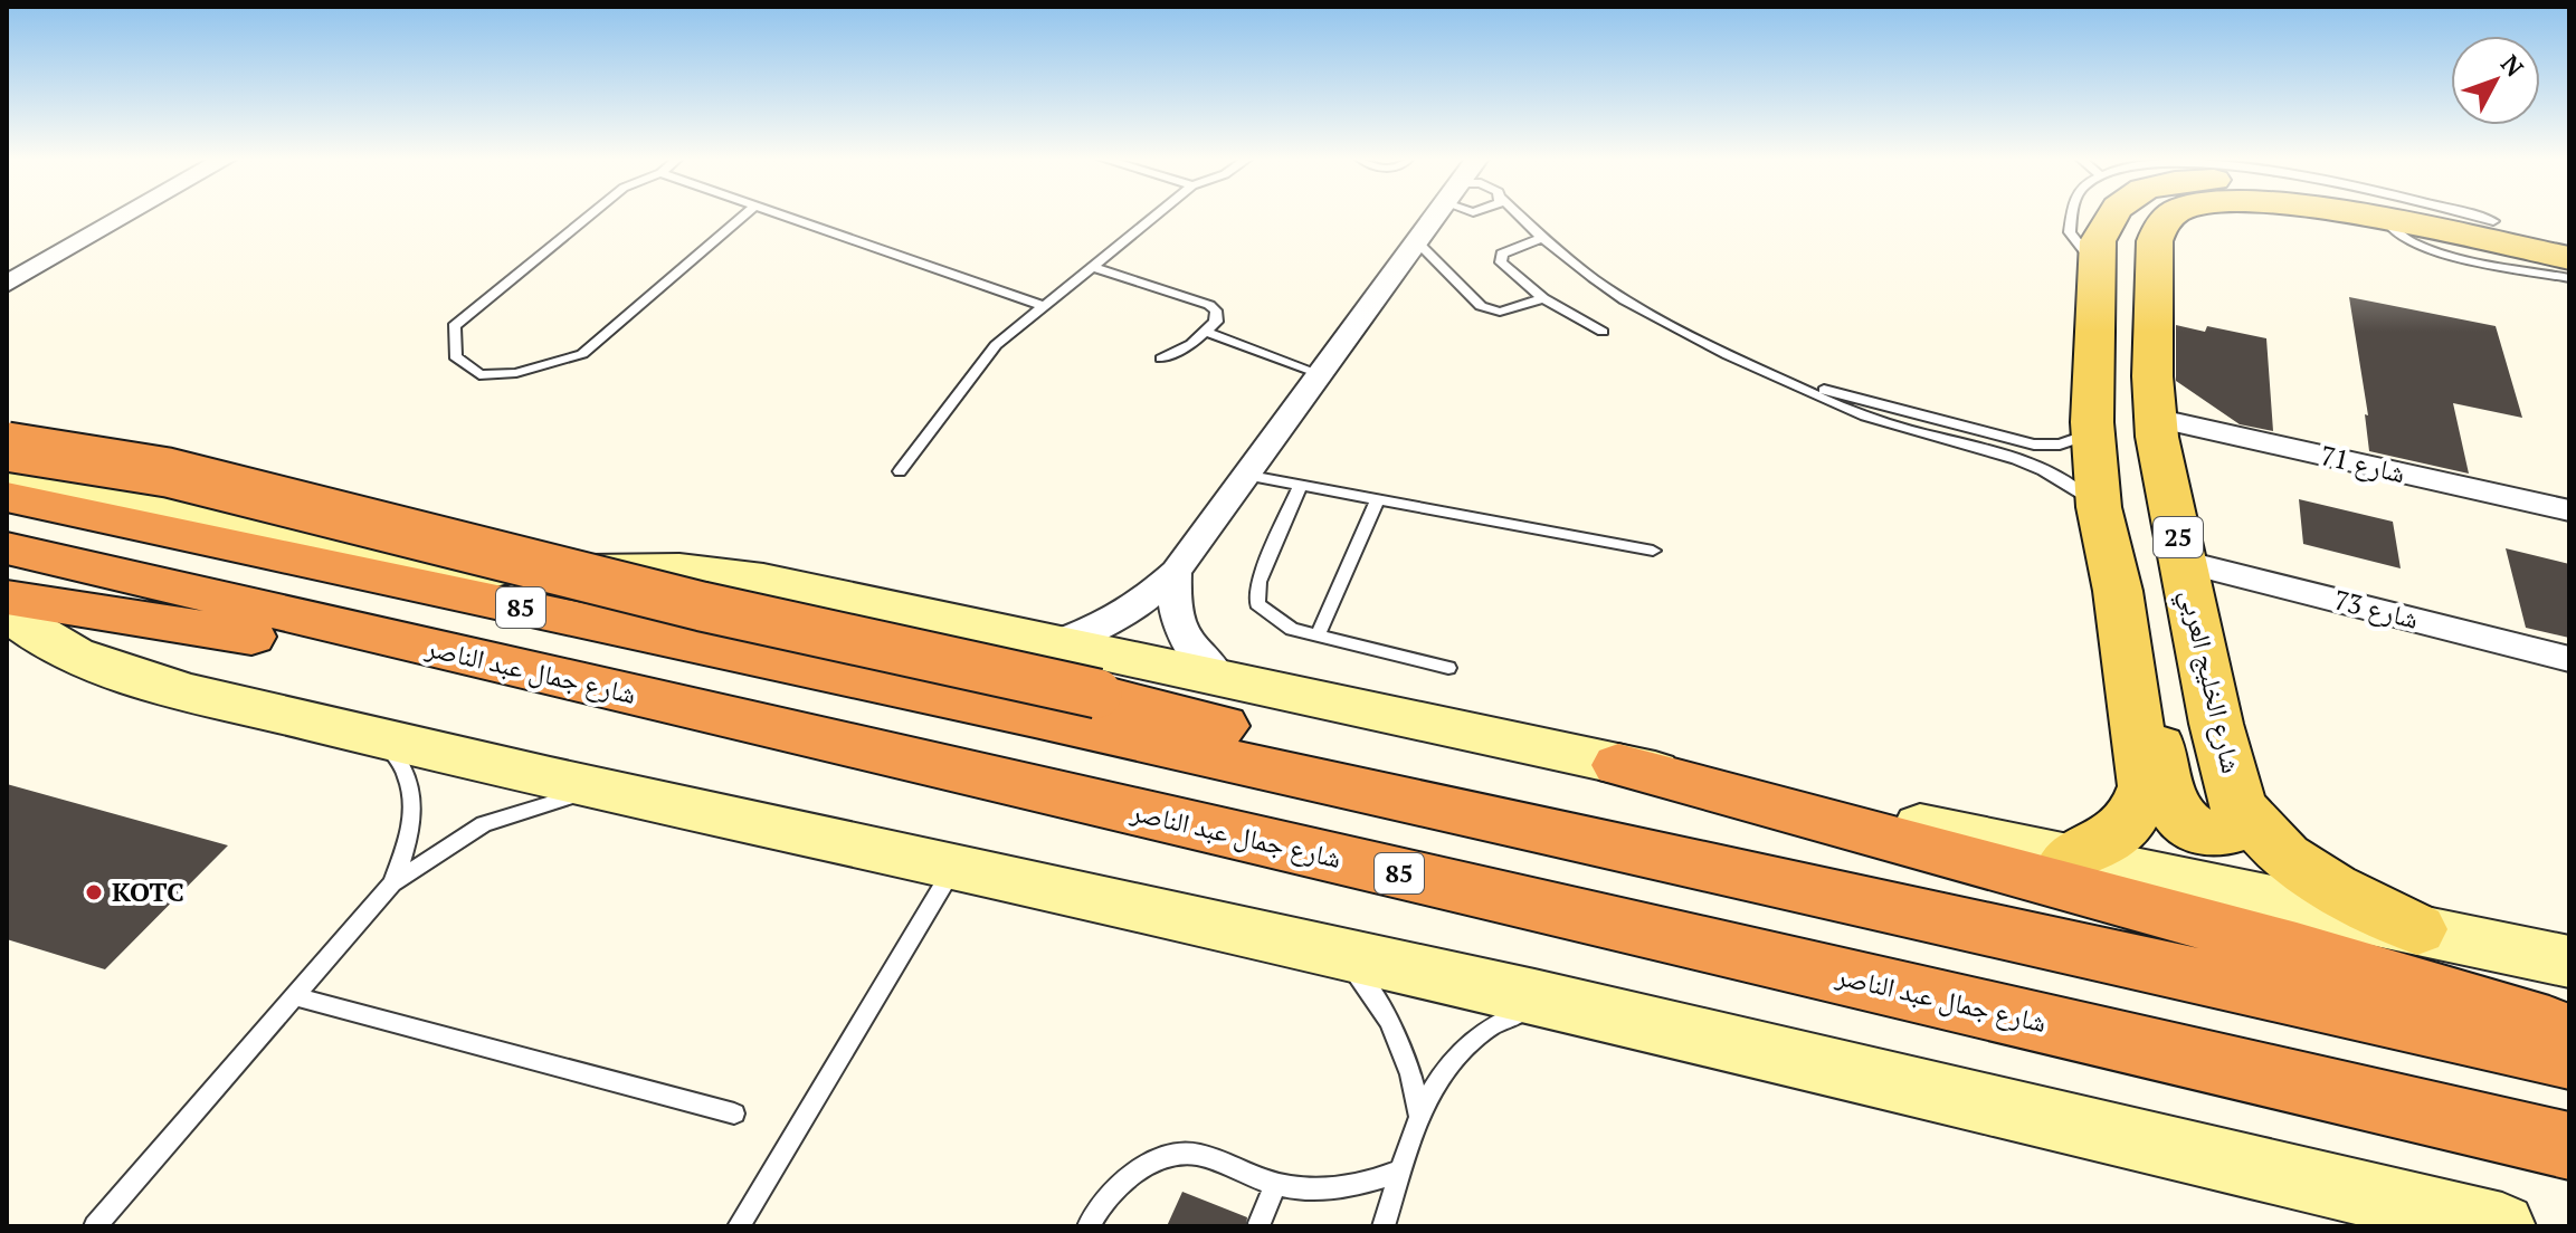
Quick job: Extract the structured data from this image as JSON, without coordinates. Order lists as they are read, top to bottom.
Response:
{
  "streets": {
    "highway": ["85", "شارع جمال عبد الناصر"],
    "main road": ["25", "شارع الخليج العربي"],
    "street": ["شارع 71", "شارع 73"]
  },
  "crossings": [
    ["شارع 71", "شارع الخليج العربي"],
    ["شارع 73", "شارع الخليج العربي"]
  ],
  "places": ["KOTC"],
  "north": "top right"
}
